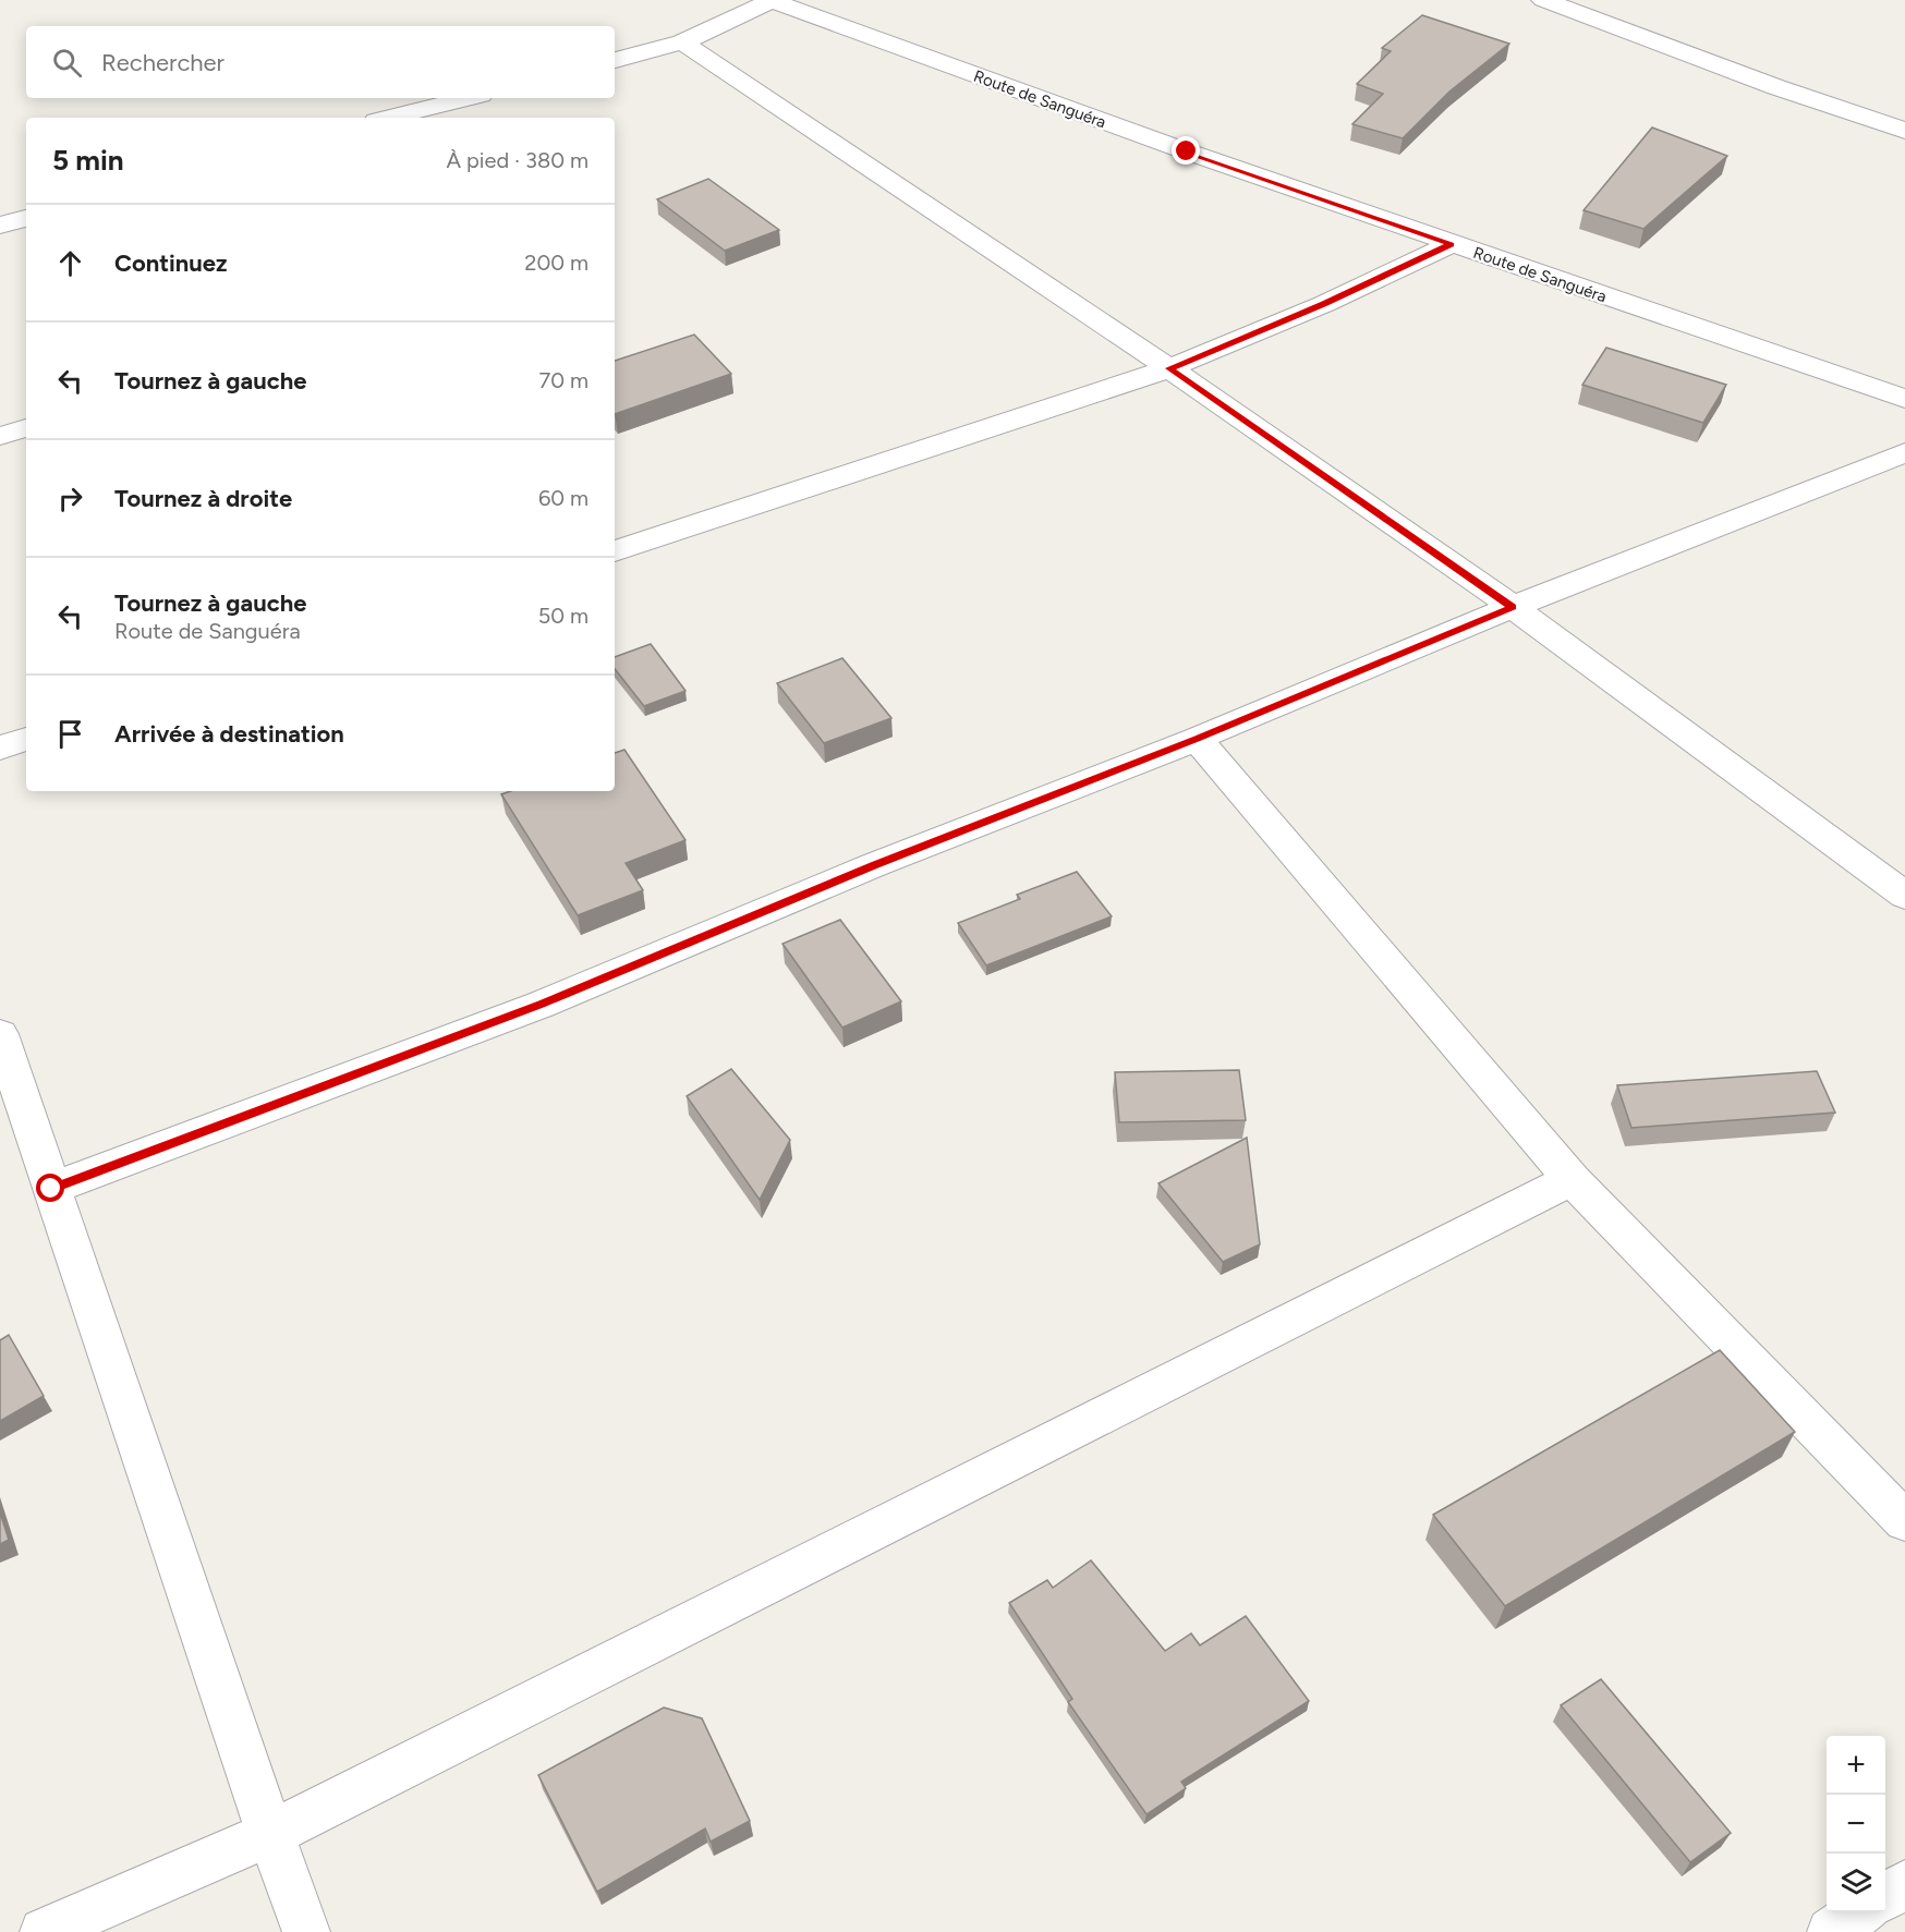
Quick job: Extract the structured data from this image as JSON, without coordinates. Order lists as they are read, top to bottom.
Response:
{
  "streets": {
    "street": ["Route de Sanguéra"]
  },
  "page": {
    "search": "Rechercher",
    "heading": ["5 min", "À pied · 380 m"],
    "list": [
      ["Continuez", "200 m"],
      ["Tournez à gauche", "70 m"],
      ["Tournez à droite", "60 m"],
      ["Tournez à gauche", "Route de Sanguéra", "50 m"],
      "Arrivée à destination"
    ],
    "map_buttons": ["+", "−"]
  }
}
